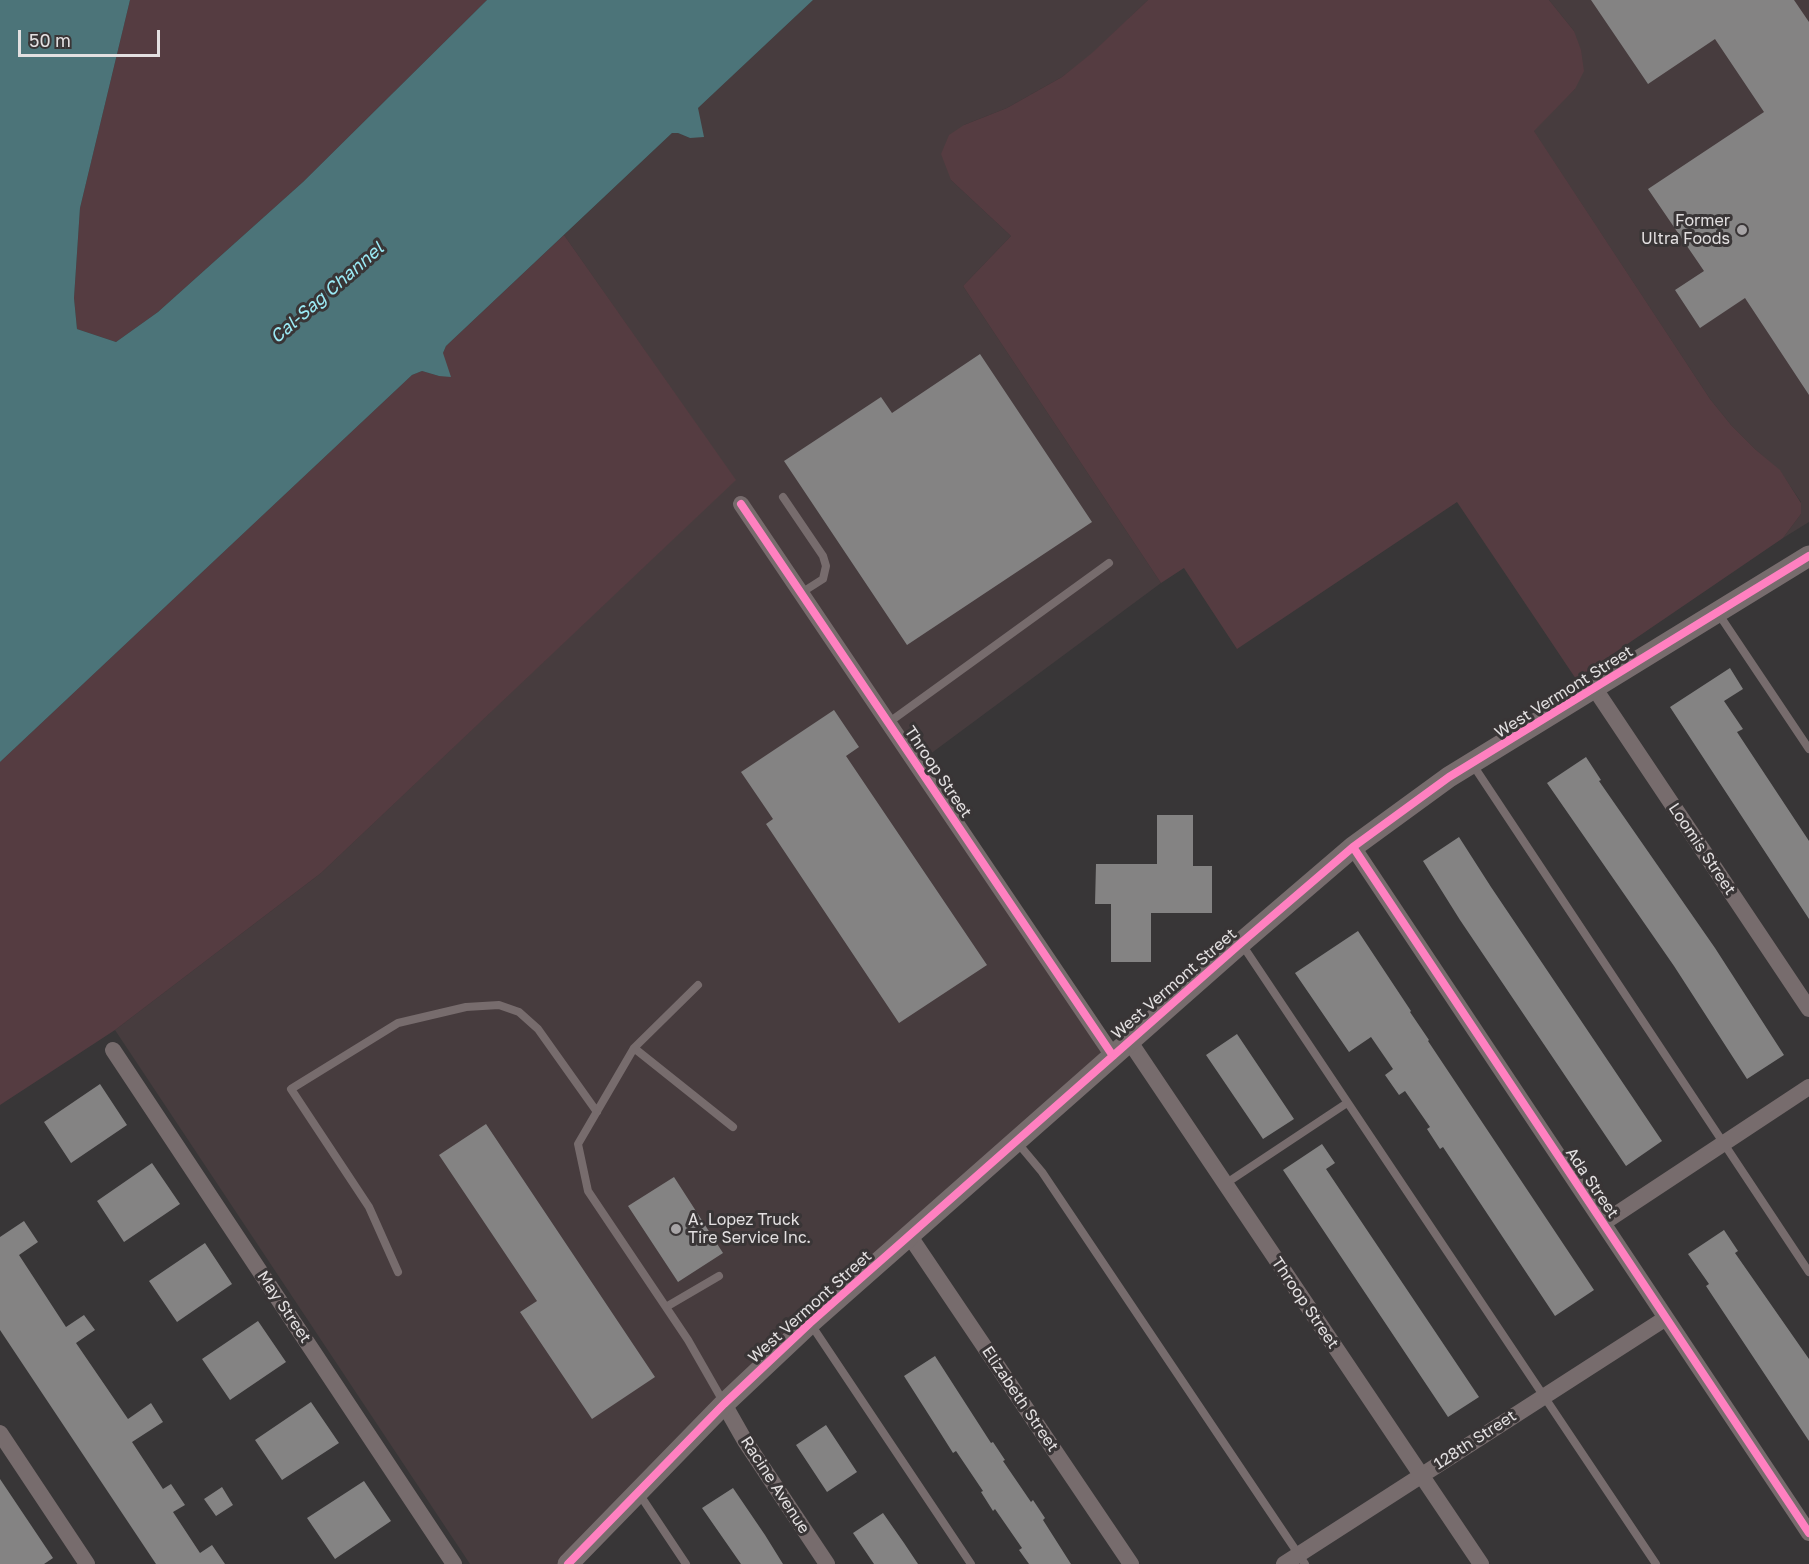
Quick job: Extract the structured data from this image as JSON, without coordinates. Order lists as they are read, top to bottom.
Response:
{
  "streets": {
    "street": [
      "West Vermont Street",
      "Throop Street",
      "Loomis Street",
      "Ada Street",
      "May Street",
      "Elizabeth Street",
      "128th Street",
      "Racine Avenue"
    ]
  },
  "crossings": [
    ["West Vermont Street", "Throop Street"],
    ["West Vermont Street", "Loomis Street"],
    ["West Vermont Street", "Ada Street"],
    ["West Vermont Street", "Elizabeth Street"],
    ["West Vermont Street", "Racine Avenue"],
    ["Throop Street", "128th Street"],
    ["Ada Street", "128th Street"]
  ],
  "water": ["Cal-Sag Channel"],
  "places": ["Former Ultra Foods", "A. Lopez Truck Tire Service Inc."],
  "scale_bar": "50 m"
}
